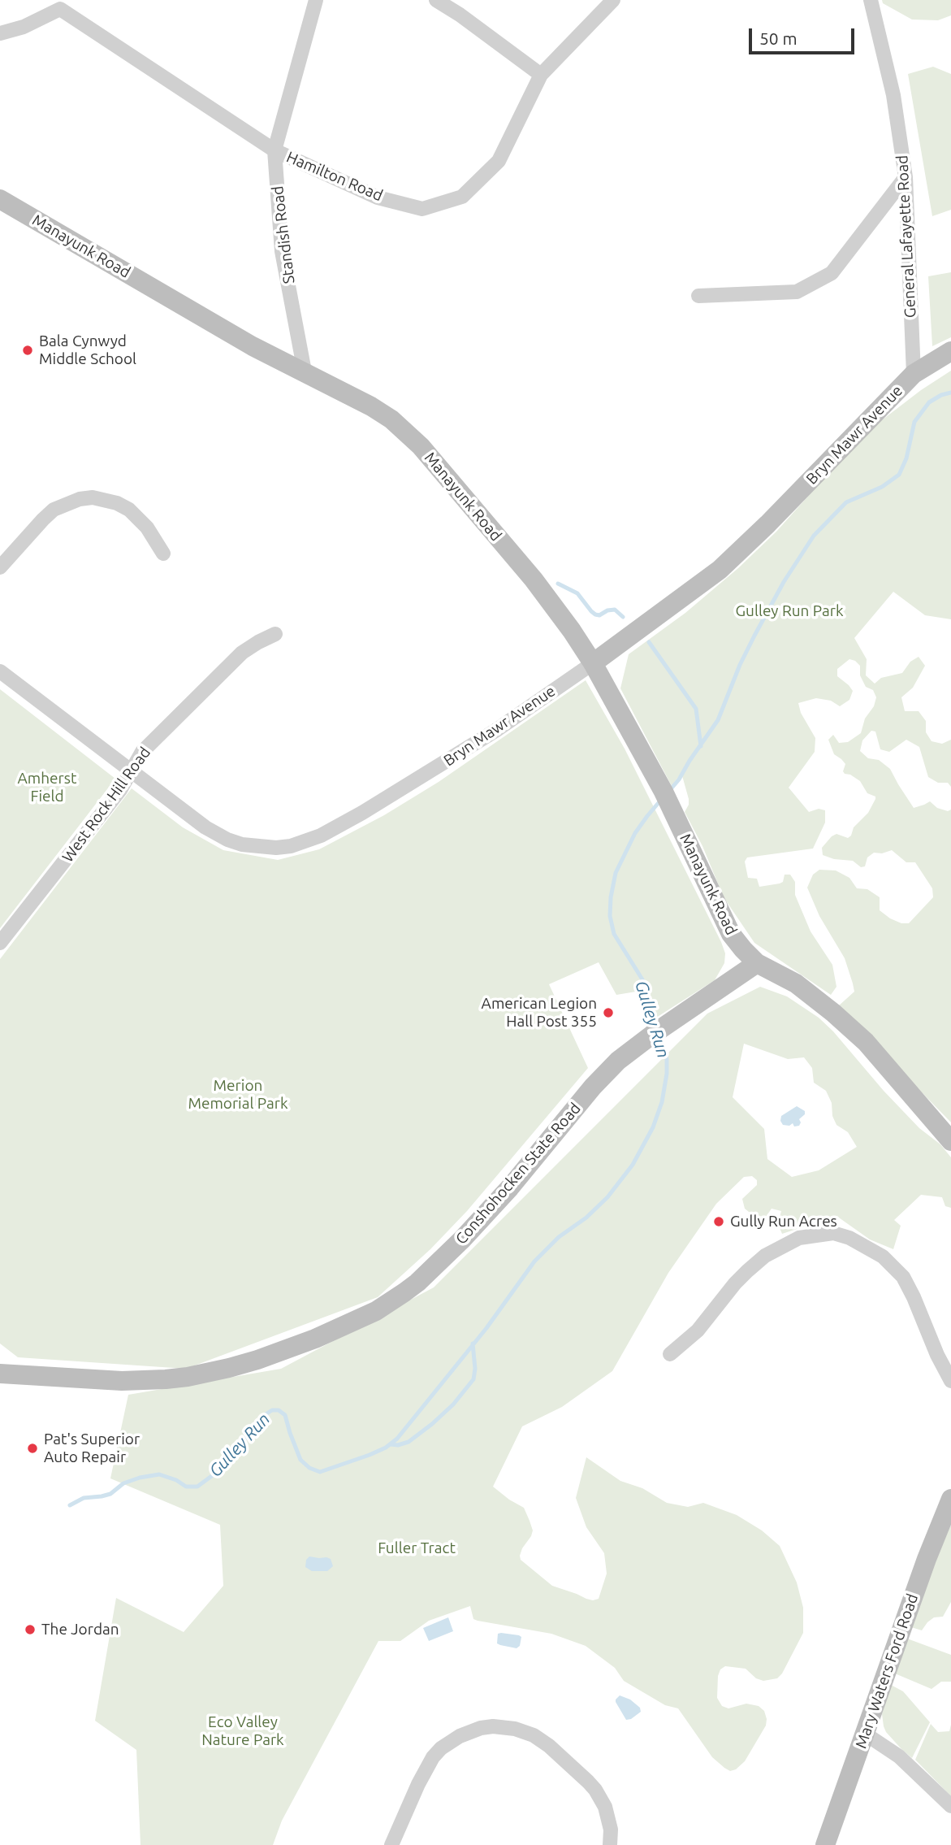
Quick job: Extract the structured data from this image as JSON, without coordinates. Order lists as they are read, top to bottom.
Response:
{
  "streets": {
    "street": [
      "Hamilton Road",
      "Standish Road",
      "General Lafayette Road",
      "Manayunk Road",
      "Bryn Mawr Avenue",
      "West Rock Hill Road",
      "Conshohocken State Road",
      "Mary Waters Ford Road"
    ]
  },
  "crossings": [
    ["Hamilton Road", "Standish Road"],
    ["Standish Road", "Manayunk Road"],
    ["General Lafayette Road", "Bryn Mawr Avenue"],
    ["Manayunk Road", "Bryn Mawr Avenue"],
    ["Manayunk Road", "Conshohocken State Road"],
    ["Bryn Mawr Avenue", "West Rock Hill Road"]
  ],
  "water": ["Gulley Run"],
  "parks": [
    "Gulley Run Park",
    "Amherst Field",
    "Merion Memorial Park",
    "Fuller Tract",
    "Eco Valley Nature Park"
  ],
  "places": [
    "Bala Cynwyd Middle School",
    "American Legion Hall Post 355",
    "Gully Run Acres",
    "Pat's Superior Auto Repair",
    "The Jordan"
  ],
  "scale_bar": "50 m"
}
